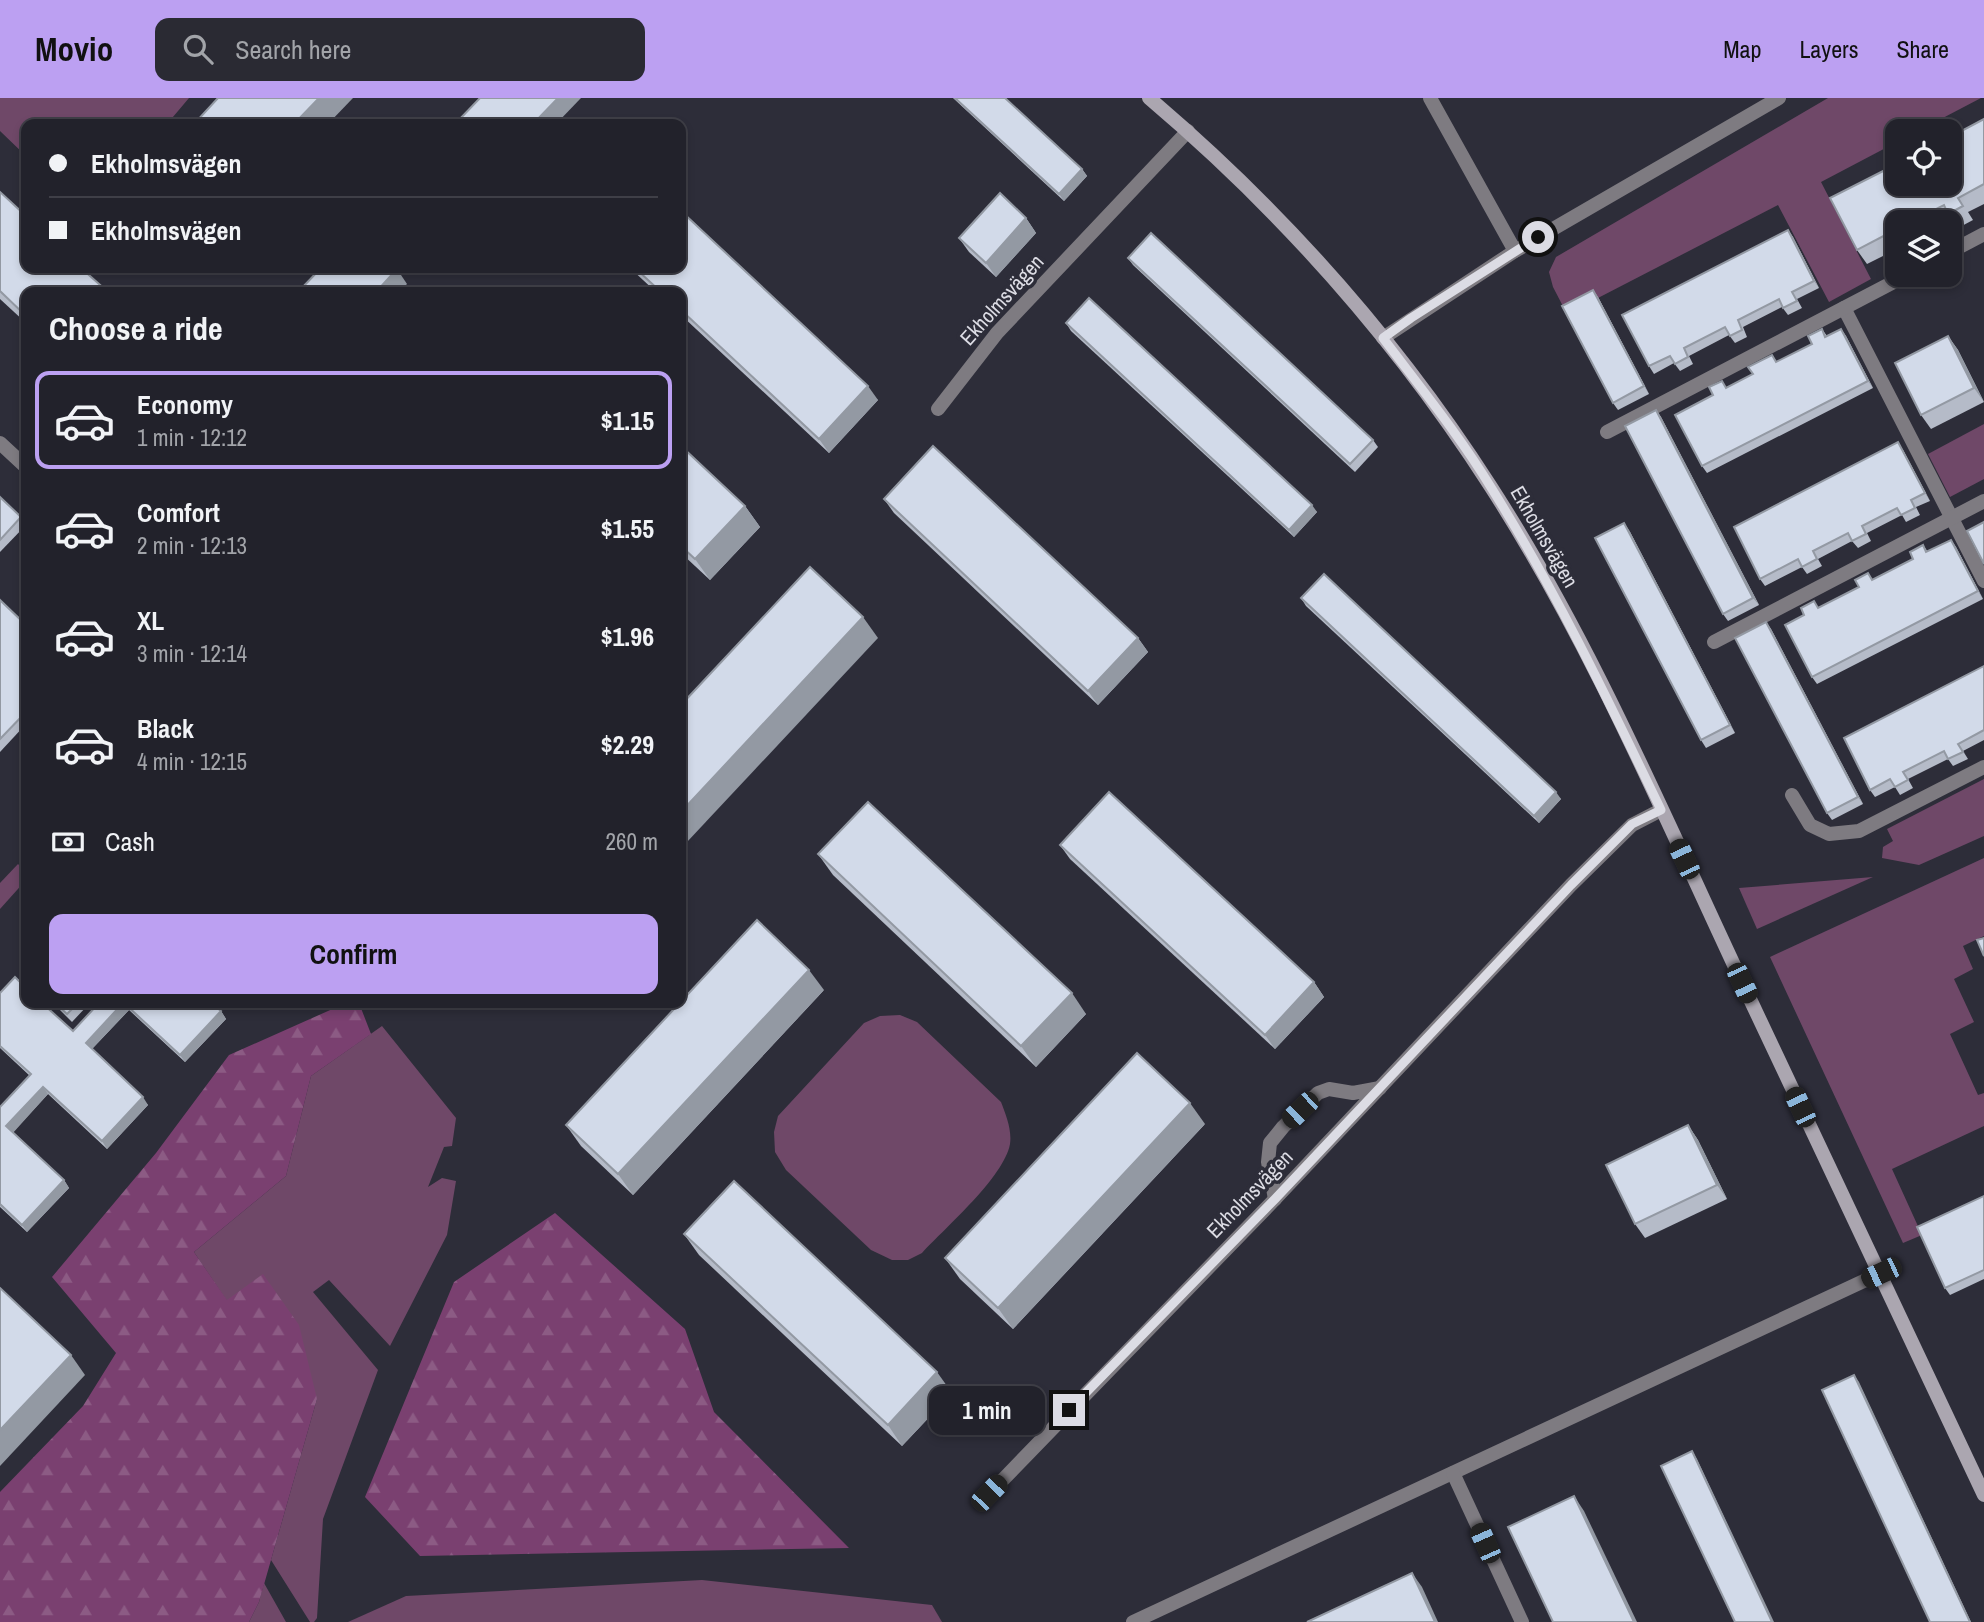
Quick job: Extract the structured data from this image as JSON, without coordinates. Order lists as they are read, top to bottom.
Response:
{
  "streets": {
    "street": ["Ekholmsvägen"]
  },
  "page": {
    "header": "Movio",
    "search": "Search here",
    "nav": ["Map", "Layers", "Share"],
    "banner": ["Ekholmsvägen", "Ekholmsvägen"],
    "heading": "Choose a ride",
    "list": [
      {
        "name": "Economy",
        "note": "1 min · 12:12",
        "value": "$1.15"
      },
      {
        "name": "Comfort",
        "note": "2 min · 12:13",
        "value": "$1.55"
      },
      {
        "name": "XL",
        "note": "3 min · 12:14",
        "value": "$1.96"
      },
      {
        "name": "Black",
        "note": "4 min · 12:15",
        "value": "$2.29"
      }
    ],
    "pay": ["Cash", "260 m"],
    "buttons": "Confirm",
    "bubble": "1 min"
  }
}
